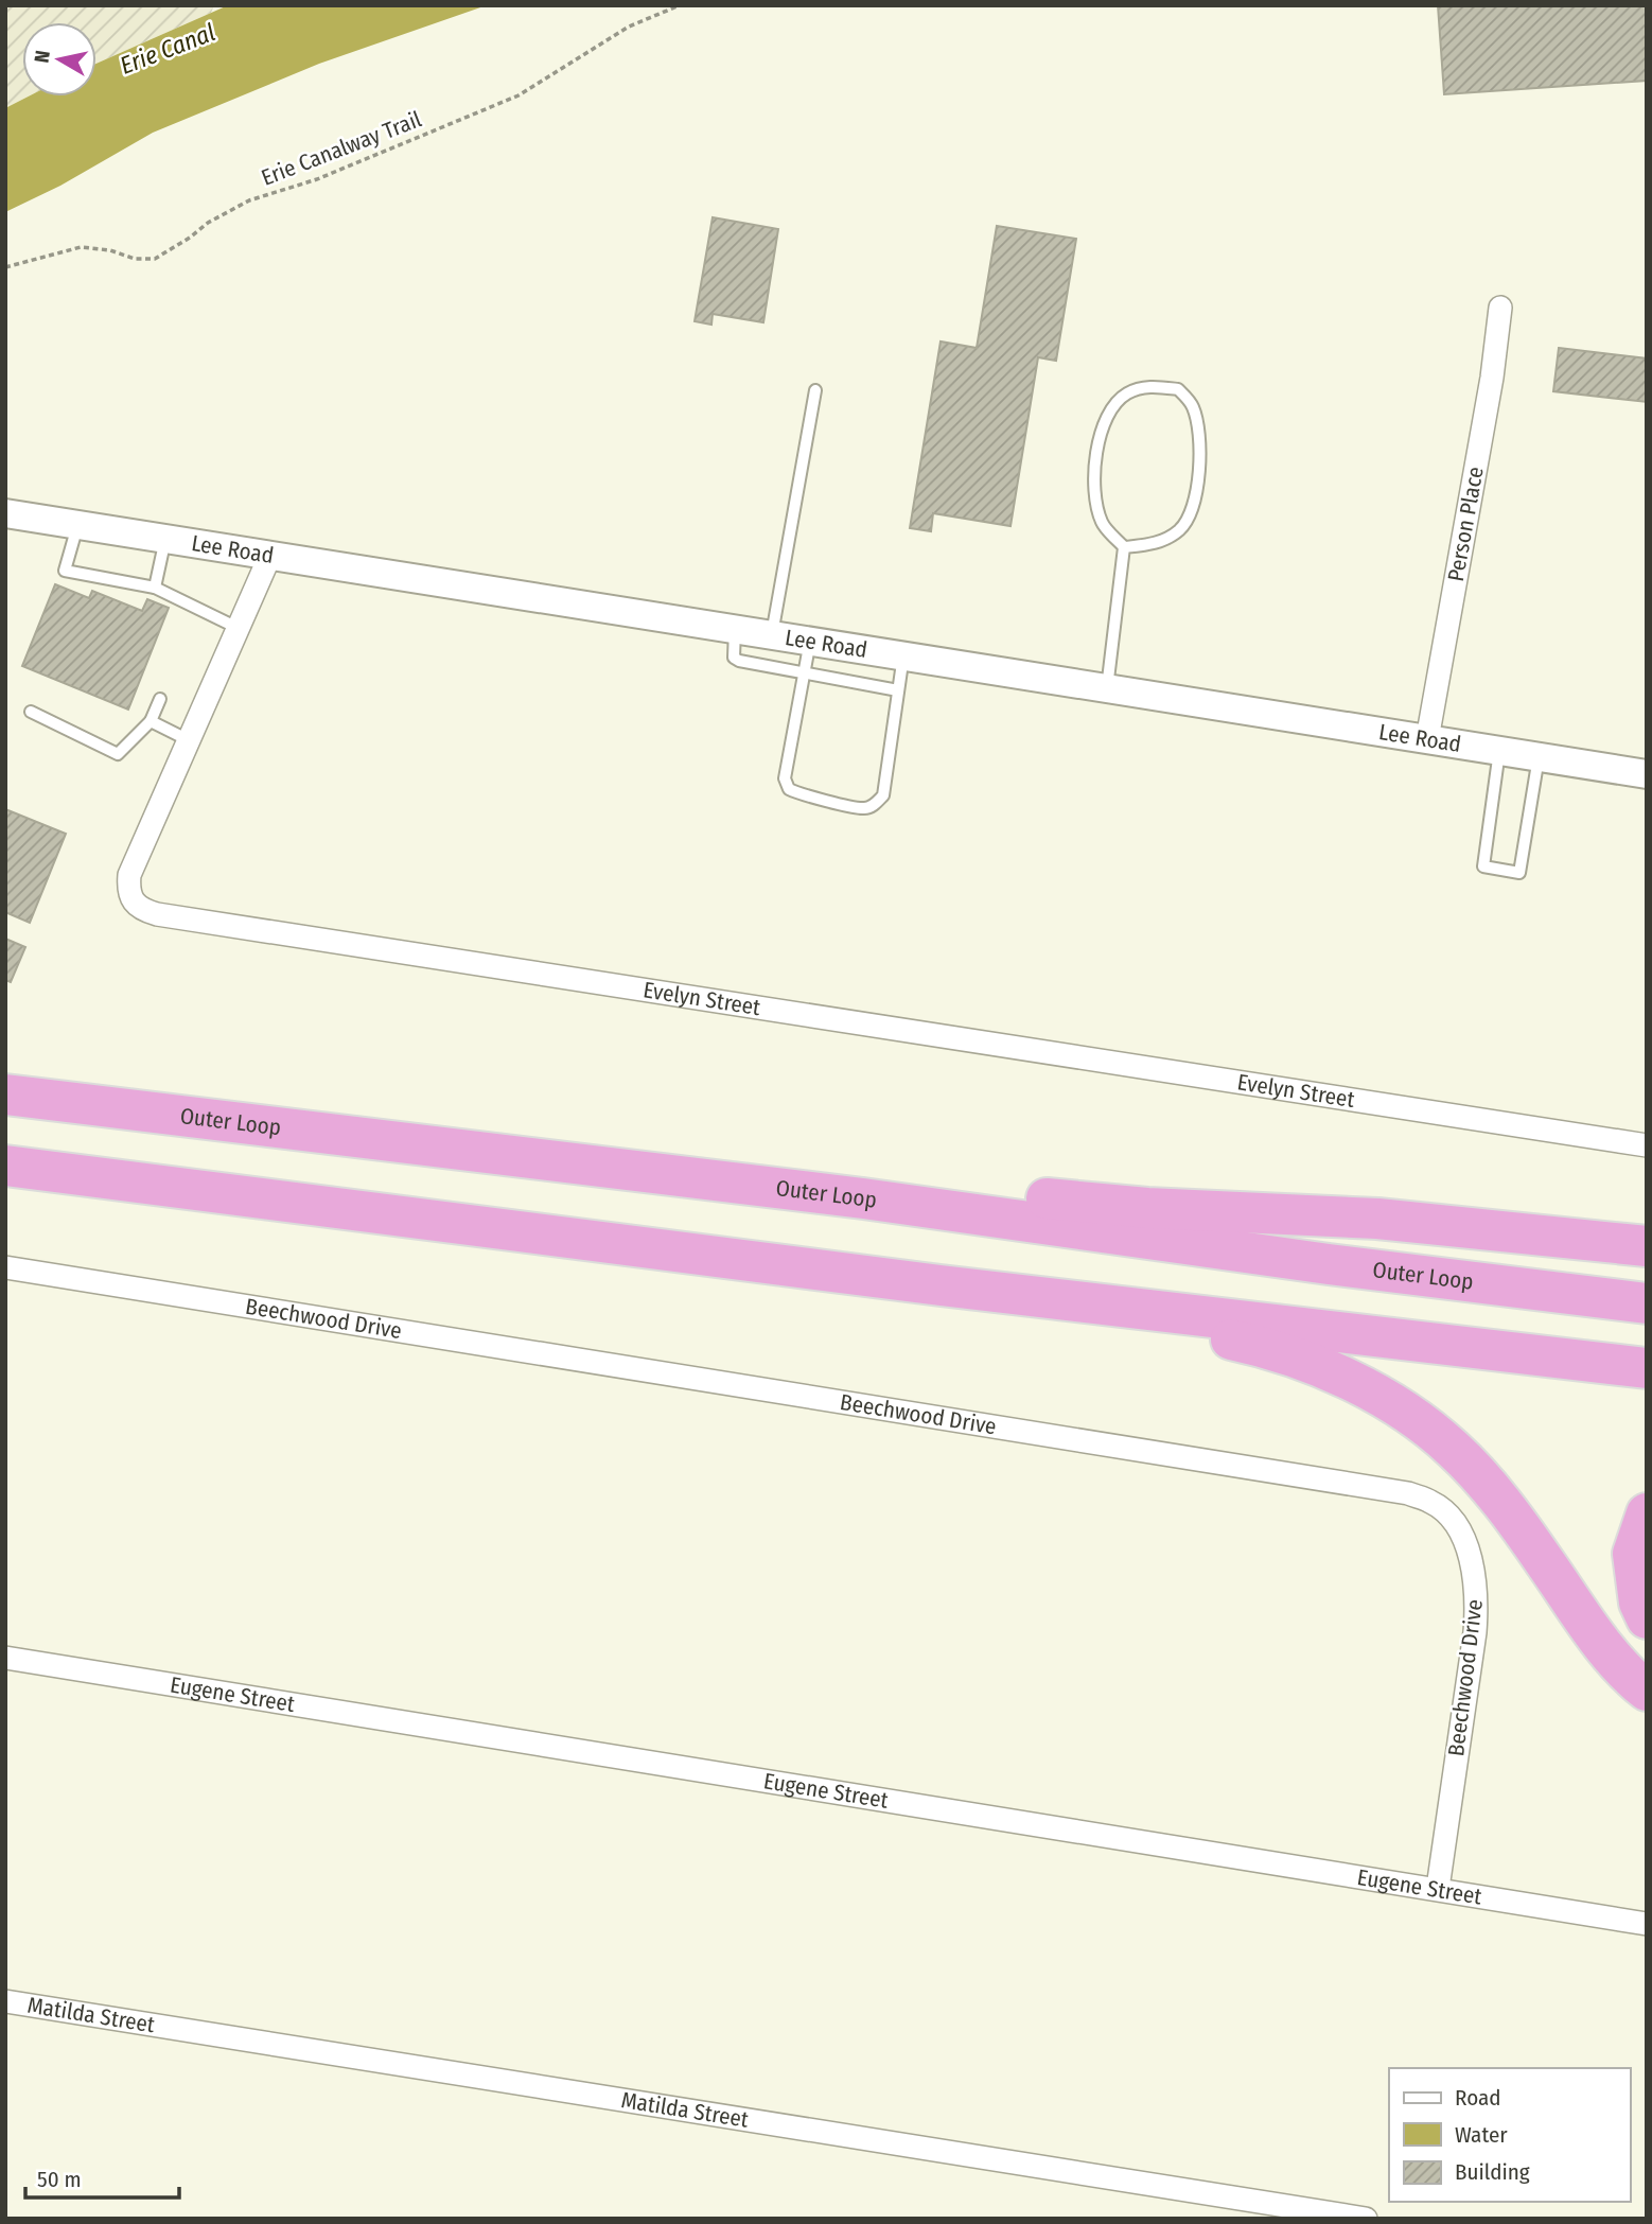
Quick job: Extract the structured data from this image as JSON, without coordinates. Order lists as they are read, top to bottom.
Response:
{
  "streets": {
    "highway": ["Outer Loop"],
    "street": [
      "Person Place",
      "Lee Road",
      "Evelyn Street",
      "Beechwood Drive",
      "Eugene Street",
      "Matilda Street"
    ],
    "path": ["Erie Canalway Trail"]
  },
  "crossings": [
    ["Person Place", "Lee Road"],
    ["Lee Road", "Evelyn Street"],
    ["Beechwood Drive", "Eugene Street"]
  ],
  "water": ["Erie Canal"],
  "legend": ["Road", "Water", "Building"],
  "scale_bar": "50 m",
  "north": "left"
}
